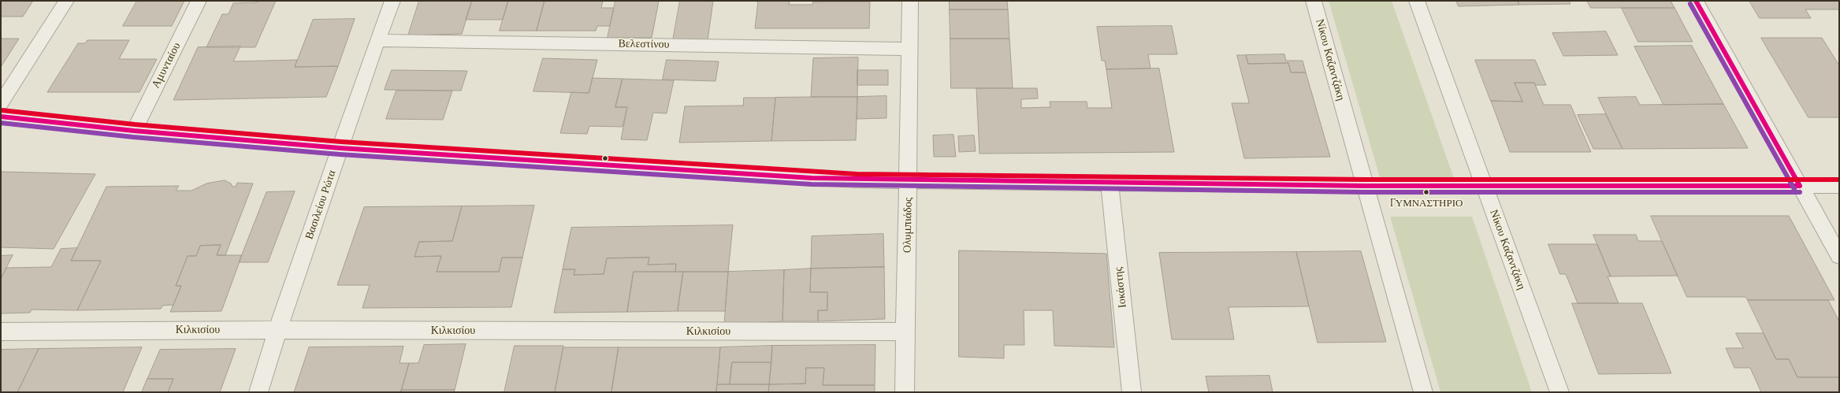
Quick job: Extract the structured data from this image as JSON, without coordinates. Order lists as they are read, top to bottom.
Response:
{
  "streets": {
    "street": [
      "Βελεστίνου",
      "Νίκου Καζαντζάκη",
      "Αμυνταίου",
      "Βασιλείου Ρώτα",
      "Ολυμπιάδος",
      "Ιοκάστης",
      "Κιλκισίου"
    ]
  },
  "crossings": [
    ["Βελεστίνου", "Βασιλείου Ρώτα"],
    ["Βελεστίνου", "Ολυμπιάδος"],
    ["Βασιλείου Ρώτα", "Κιλκισίου"],
    ["Ολυμπιάδος", "Κιλκισίου"]
  ],
  "places": ["ΓΥΜΝΑΣΤΗΡΙΟ"]
}
